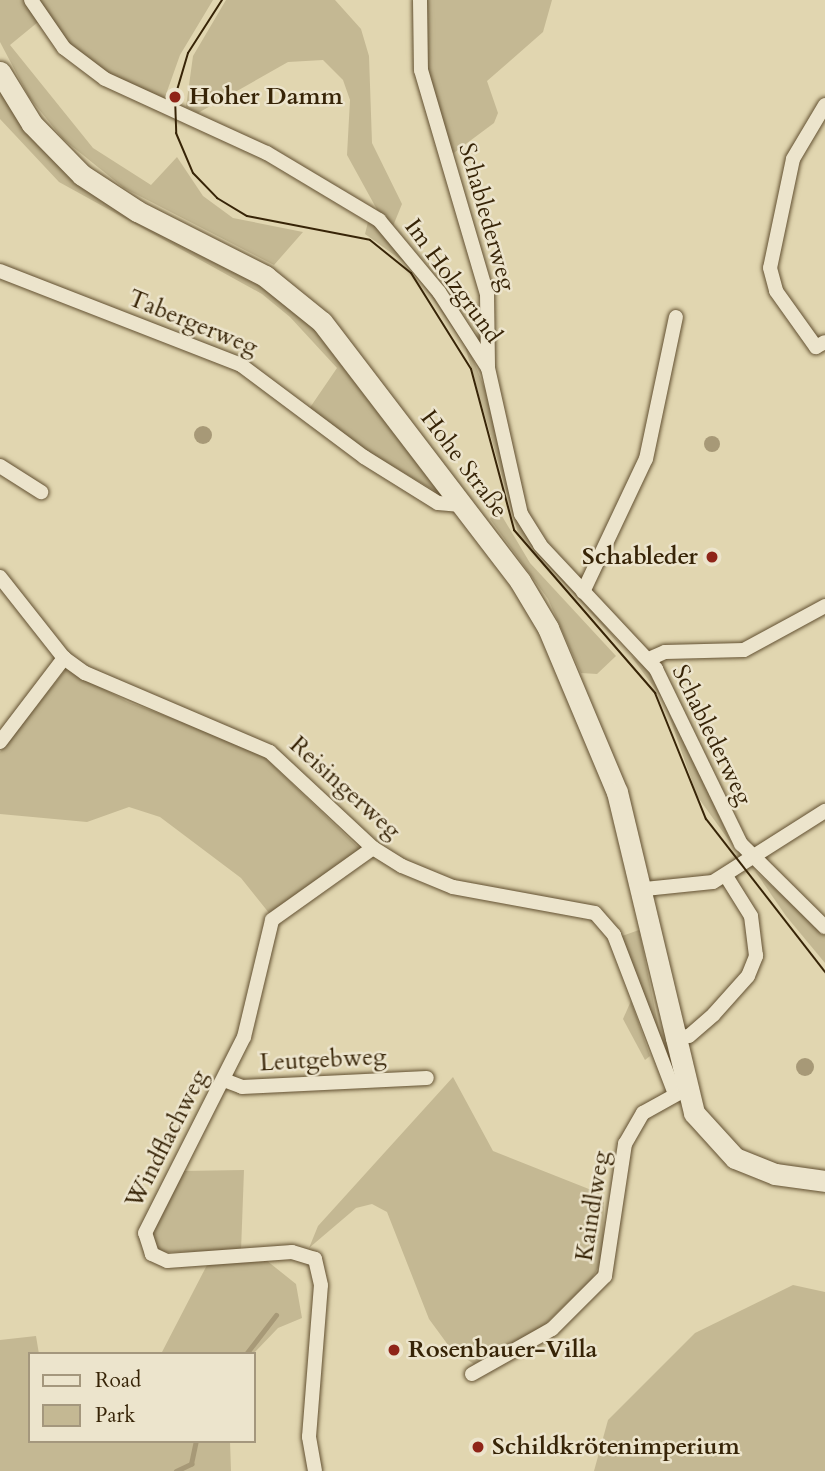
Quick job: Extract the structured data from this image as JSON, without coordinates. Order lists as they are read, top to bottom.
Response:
{
  "streets": {
    "main road": ["Hohe Straße"],
    "street": [
      "Schablederweg",
      "Im Holzgrund",
      "Tabergerweg",
      "Reisingerweg",
      "Leutgebweg",
      "Windflachweg",
      "Kaindlweg"
    ]
  },
  "crossings": [
    ["Schablederweg", "Im Holzgrund"],
    ["Tabergerweg", "Hohe Straße"],
    ["Hohe Straße", "Reisingerweg"],
    ["Hohe Straße", "Kaindlweg"],
    ["Reisingerweg", "Windflachweg"],
    ["Reisingerweg", "Kaindlweg"],
    ["Leutgebweg", "Windflachweg"]
  ],
  "places": [
    "Hoher Damm",
    "Schableder",
    "Rosenbauer-Villa",
    "Schildkrötenimperium"
  ],
  "legend": ["Road", "Park"]
}
